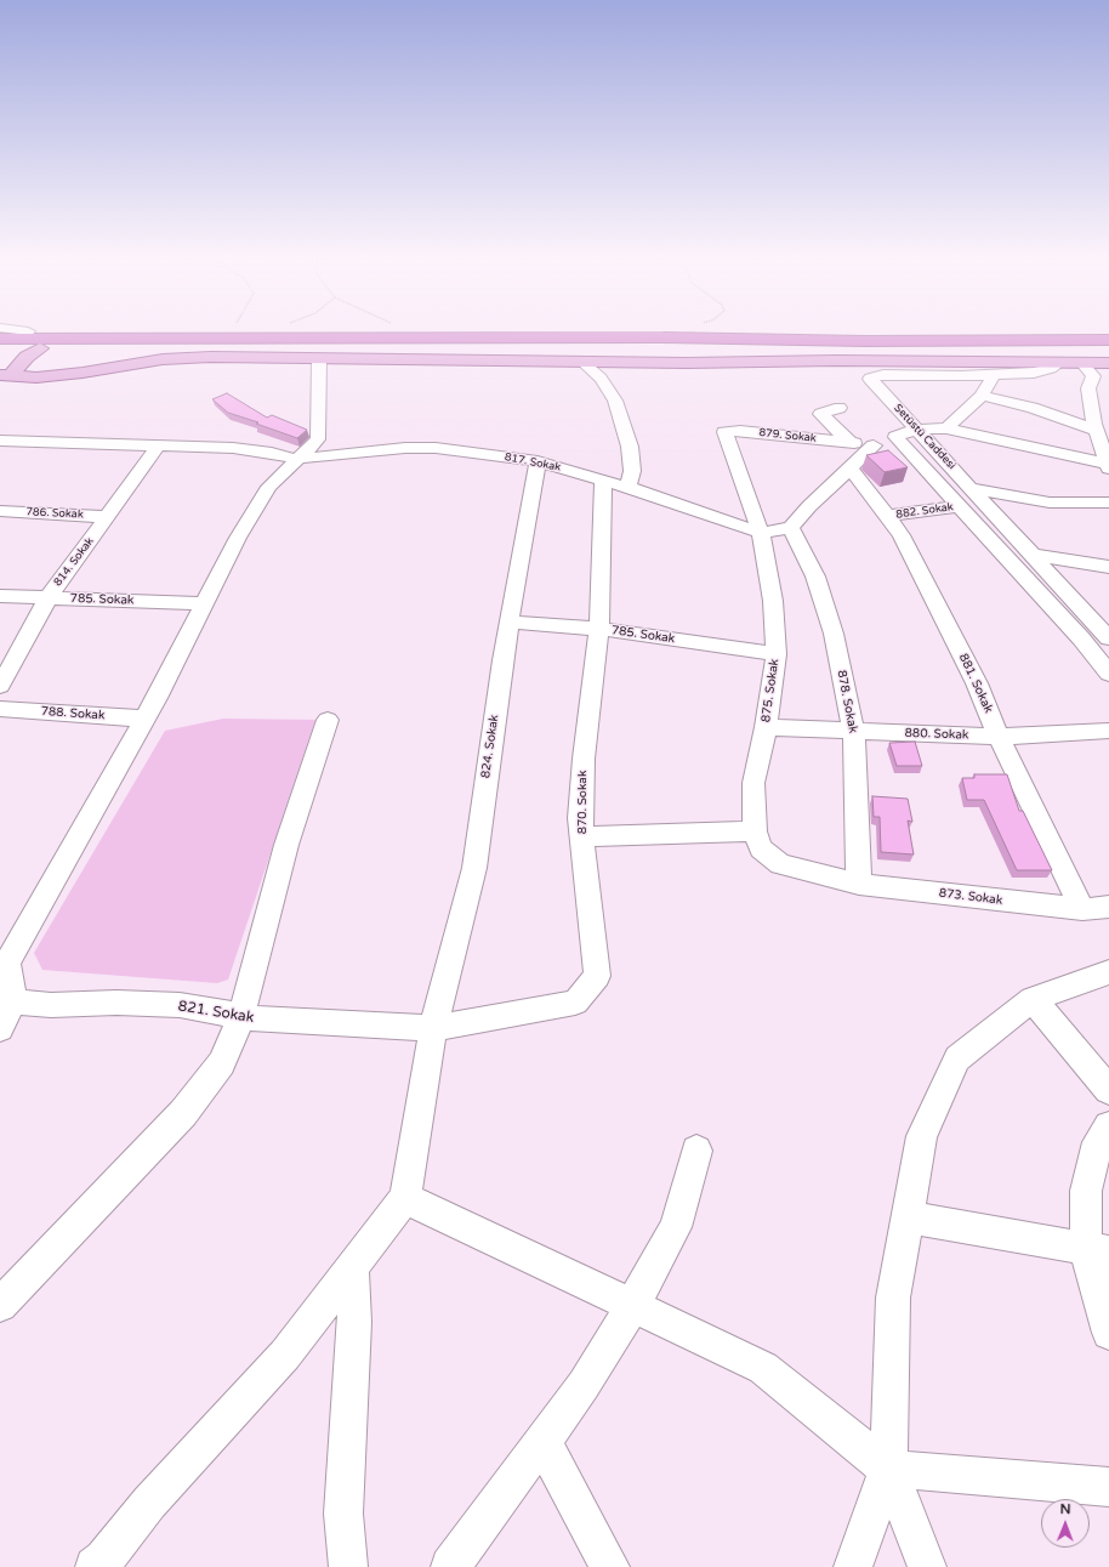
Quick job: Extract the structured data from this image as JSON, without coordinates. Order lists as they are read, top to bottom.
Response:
{
  "streets": {
    "street": [
      "879. Sokak",
      "Setüstü Caddesi",
      "817. Sokak",
      "882. Sokak",
      "786. Sokak",
      "814. Sokak",
      "785. Sokak",
      "881. Sokak",
      "875. Sokak",
      "878. Sokak",
      "788. Sokak",
      "880. Sokak",
      "824. Sokak",
      "870. Sokak",
      "873. Sokak",
      "821. Sokak"
    ]
  },
  "crossings": [
    ["879. Sokak", "875. Sokak"],
    ["817. Sokak", "875. Sokak"],
    ["817. Sokak", "824. Sokak"],
    ["817. Sokak", "870. Sokak"],
    ["882. Sokak", "881. Sokak"],
    ["786. Sokak", "814. Sokak"],
    ["814. Sokak", "785. Sokak"],
    ["785. Sokak", "875. Sokak"],
    ["785. Sokak", "824. Sokak"],
    ["785. Sokak", "870. Sokak"],
    ["881. Sokak", "880. Sokak"],
    ["881. Sokak", "873. Sokak"],
    ["875. Sokak", "878. Sokak"],
    ["875. Sokak", "880. Sokak"],
    ["875. Sokak", "873. Sokak"],
    ["878. Sokak", "880. Sokak"],
    ["878. Sokak", "873. Sokak"],
    ["824. Sokak", "870. Sokak"],
    ["824. Sokak", "821. Sokak"],
    ["870. Sokak", "821. Sokak"]
  ],
  "north": "top"
}
